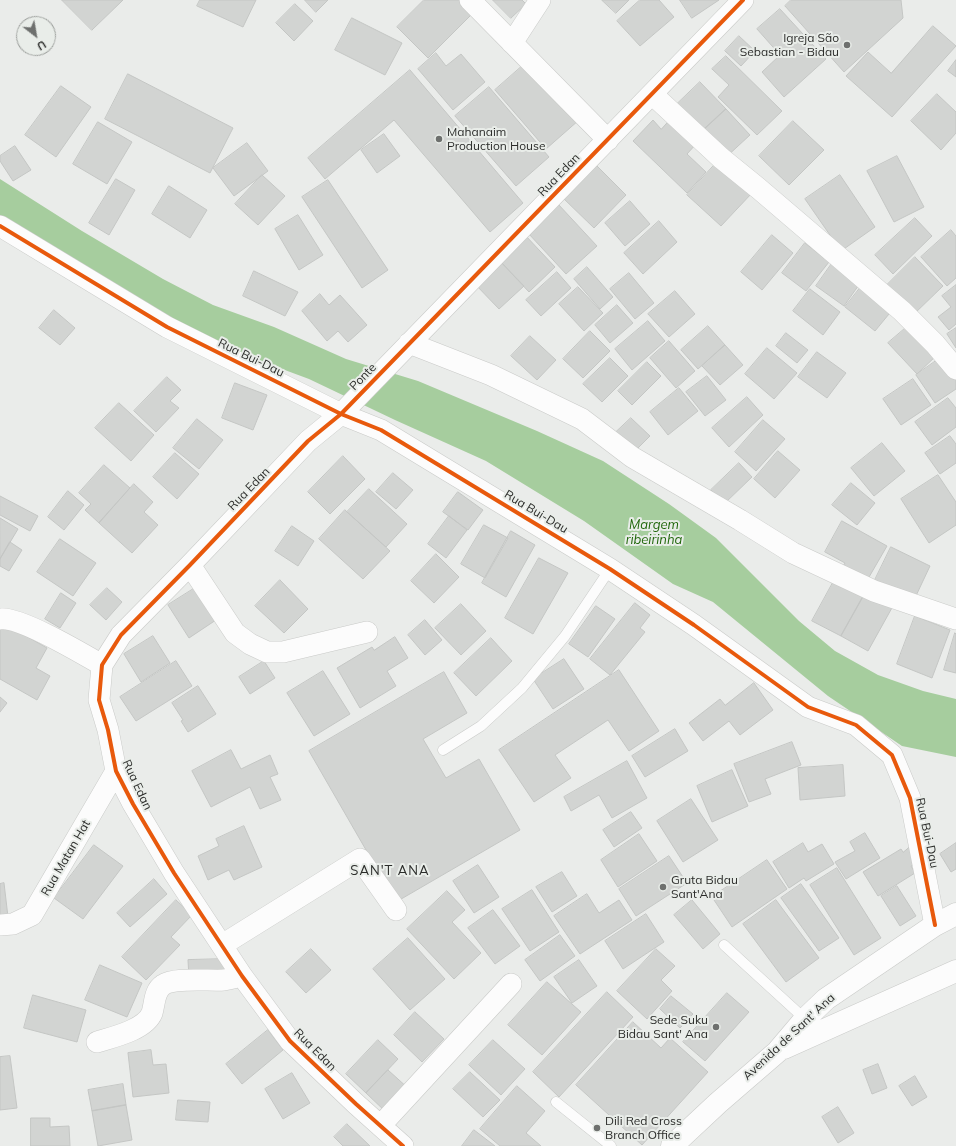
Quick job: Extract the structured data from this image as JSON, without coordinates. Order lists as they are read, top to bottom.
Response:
{
  "streets": {
    "main road": ["Avenida de Sant' Ana"],
    "street": [
      "Rua Edan",
      "Rua Bui-Dau",
      "Ponte",
      "Rua Matan Hat"
    ]
  },
  "crossings": [
    ["Rua Edan", "Rua Bui-Dau"],
    ["Rua Edan", "Ponte"],
    ["Rua Edan", "Rua Matan Hat"],
    ["Rua Bui-Dau", "Ponte"],
    ["Rua Bui-Dau", "Avenida de Sant' Ana"]
  ],
  "districts": ["SAN'T ANA"],
  "water": ["Margem ribeirinha"],
  "places": [
    "Igreja São Sebastian - Bidau",
    "Mahanaim Production House",
    "Gruta Bidau Sant'Ana",
    "Sede Suku Bidau Sant' Ana",
    "Dili Red Cross Branch Office"
  ],
  "north": "bottom right"
}
